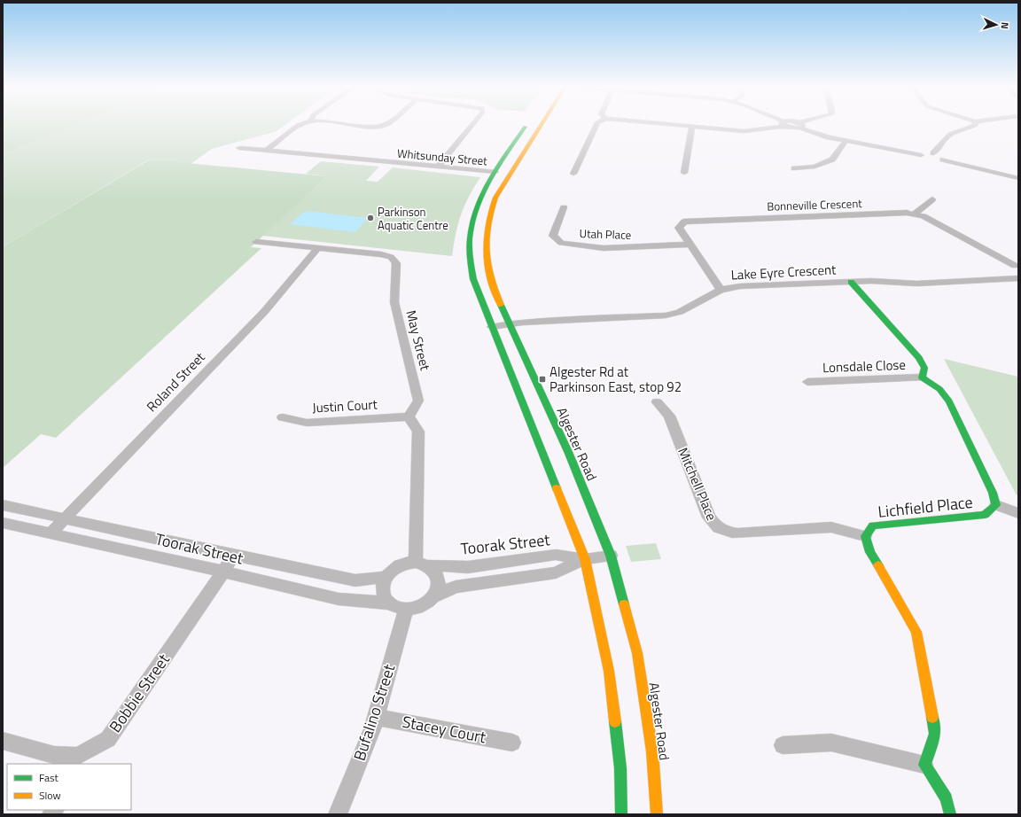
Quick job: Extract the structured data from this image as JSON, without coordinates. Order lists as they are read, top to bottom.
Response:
{
  "streets": {
    "main road": ["Algester Road", "Lichfield Place"],
    "street": [
      "Whitsunday Street",
      "Bonneville Crescent",
      "Utah Place",
      "Lake Eyre Crescent",
      "May Street",
      "Lonsdale Close",
      "Roland Street",
      "Justin Court",
      "Mitchell Place",
      "Toorak Street",
      "Bobbie Street",
      "Bufalino Street",
      "Stacey Court"
    ]
  },
  "crossings": [
    ["Bonneville Crescent", "Utah Place"],
    ["Bonneville Crescent", "Lake Eyre Crescent"],
    ["Lake Eyre Crescent", "Algester Road"],
    ["May Street", "Roland Street"],
    ["May Street", "Justin Court"],
    ["Lonsdale Close", "Lichfield Place"],
    ["Roland Street", "Toorak Street"],
    ["Algester Road", "Toorak Street"],
    ["Mitchell Place", "Lichfield Place"],
    ["Toorak Street", "Bobbie Street"],
    ["Toorak Street", "Bufalino Street"],
    ["Bufalino Street", "Stacey Court"]
  ],
  "places": {
    "other": ["Parkinson Aquatic Centre"],
    "transit": ["Algester Rd at Parkinson East, stop 92"]
  },
  "legend": ["Fast", "Slow"],
  "north": "right"
}
